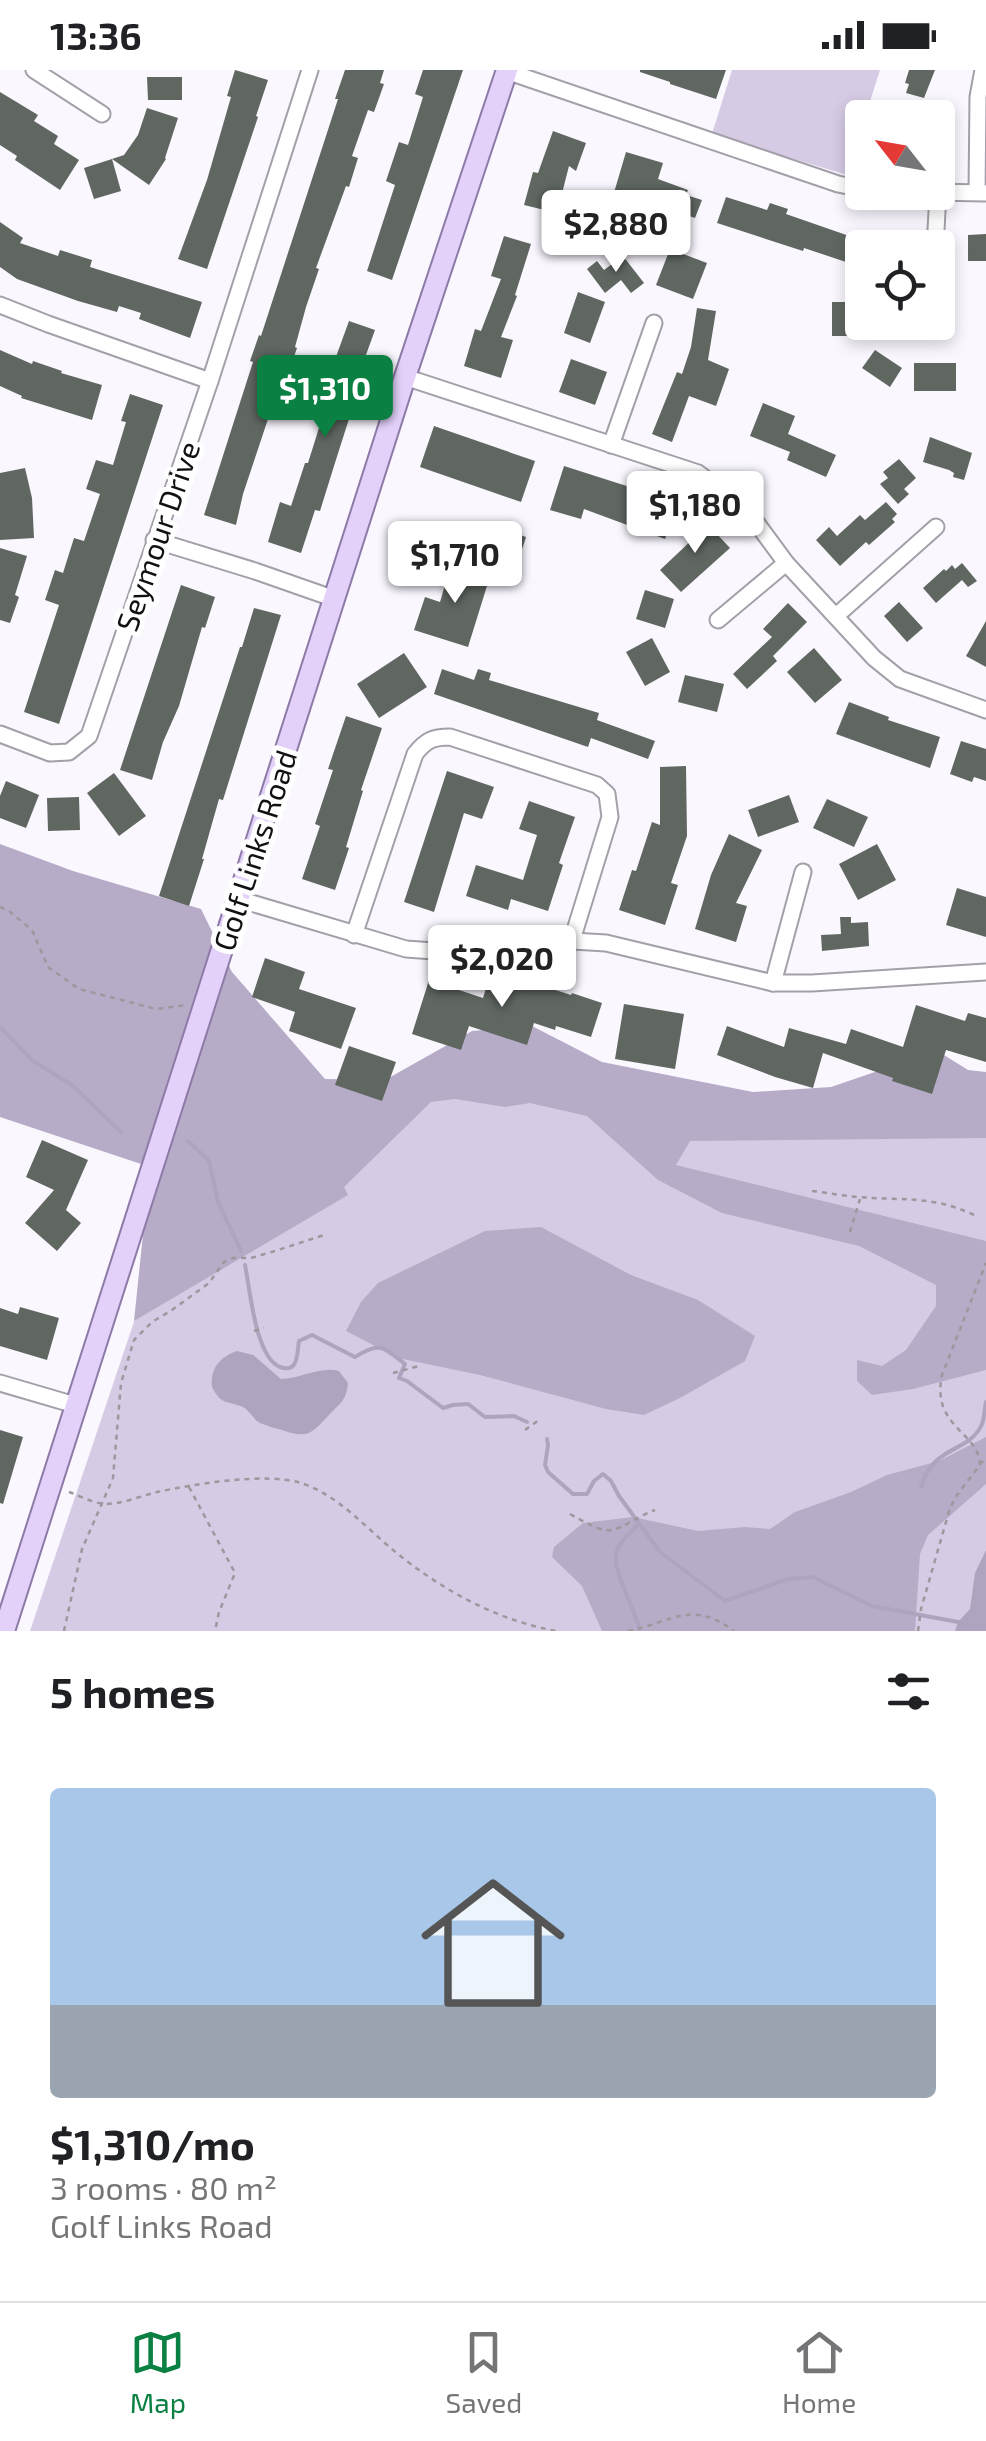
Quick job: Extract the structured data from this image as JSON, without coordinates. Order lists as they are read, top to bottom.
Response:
{
  "streets": {
    "main road": ["Golf Links Road"],
    "street": ["Seymour Drive"]
  },
  "north": "top left",
  "page": {
    "status": "13:36",
    "price": [
      "$2,880",
      "$1,310",
      "$1,180",
      "$1,710",
      "$2,020"
    ],
    "heading": "5 homes",
    "list": [
      {
        "name": "$1,310/mo",
        "note": "3 rooms · 80 m² · Golf Links Road"
      }
    ],
    "tabs": ["Map", "Saved", "Home"]
  }
}
